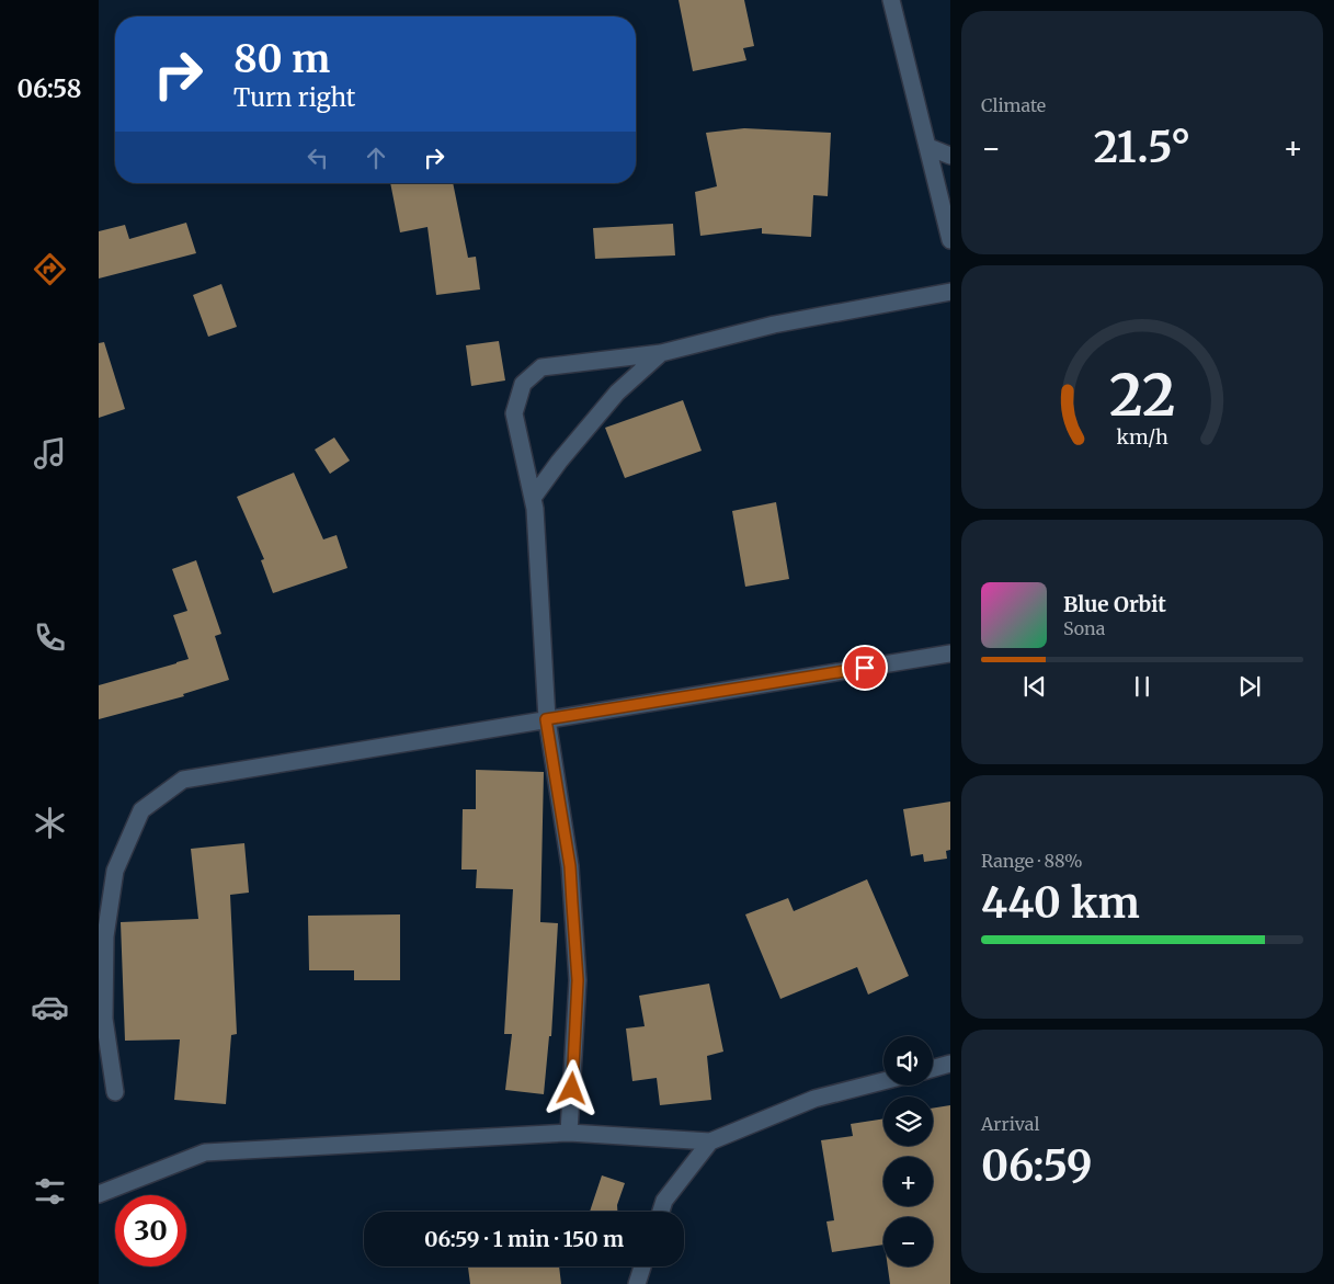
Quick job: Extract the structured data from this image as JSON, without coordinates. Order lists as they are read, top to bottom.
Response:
{
  "page": {
    "tabs": "06:58",
    "tile": [
      "Climate",
      ["Range · 88%", "440 km"],
      ["Arrival", "06:59"]
    ],
    "turn": ["80 m", "Turn right"],
    "heat": ["−", "21.5°", "+"],
    "song": ["Blue Orbit", "Sona"],
    "map_buttons": ["+", "−"],
    "limit": "30",
    "trip": "06:59 · 1 min · 150 m",
    "gauge": ["22", "km/h"]
  }
}
